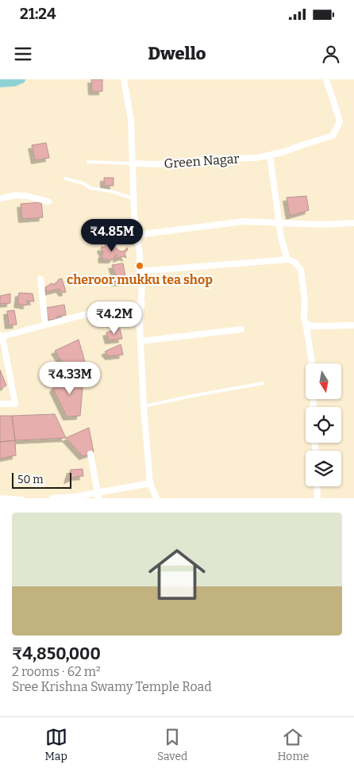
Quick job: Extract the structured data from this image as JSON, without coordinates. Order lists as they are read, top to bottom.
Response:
{
  "streets": {
    "street": ["Green Nagar"]
  },
  "places": ["cheroor mukku tea shop"],
  "scale_bar": "50 m",
  "north": "bottom",
  "page": {
    "status": "21:24",
    "header": "Dwello",
    "price": ["₹4.85M", "₹4.2M", "₹4.33M"],
    "scale": "50 m",
    "list": [
      {
        "name": "₹4,850,000",
        "note": "2 rooms · 62 m² · Sree Krishna Swamy Temple Road"
      }
    ],
    "tabs": ["Map", "Saved", "Home"]
  }
}
